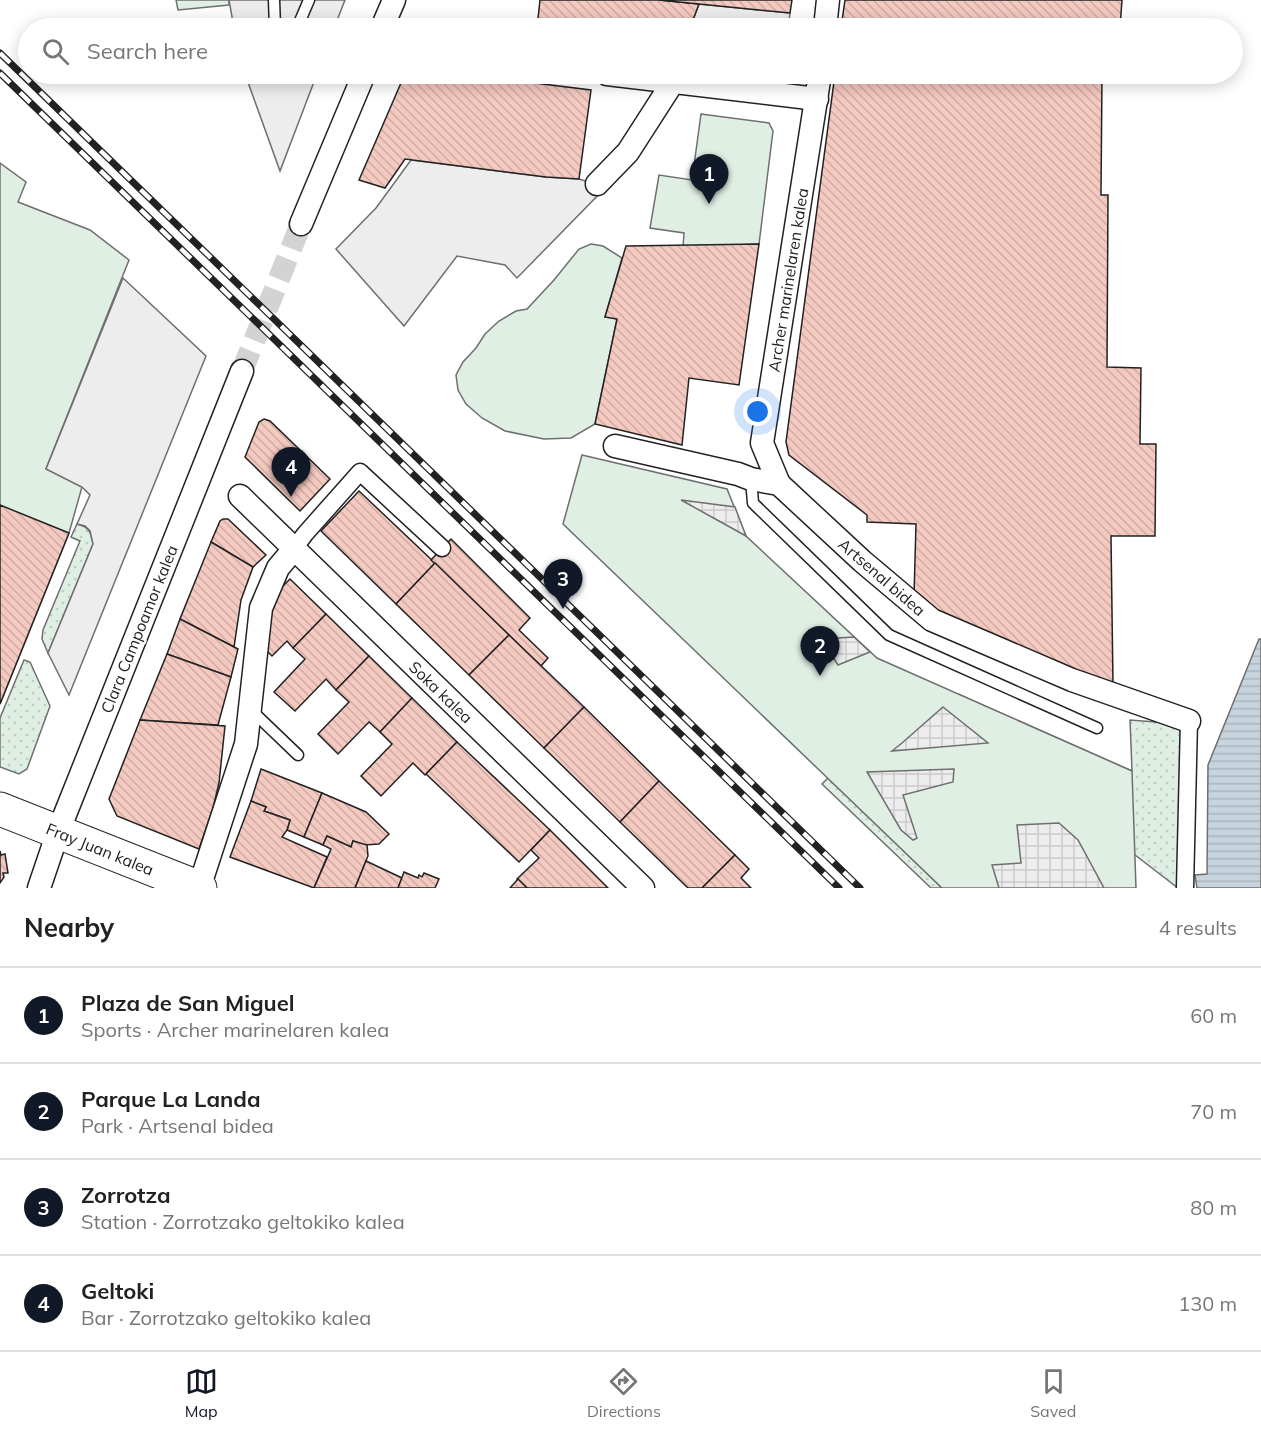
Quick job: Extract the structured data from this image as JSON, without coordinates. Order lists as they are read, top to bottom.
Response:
{
  "streets": {
    "main road": ["Fray Juan kalea"],
    "street": [
      "Archer marinelaren kalea",
      "Artsenal bidea",
      "Clara Campoamor kalea",
      "Soka kalea"
    ]
  },
  "crossings": [
    ["Archer marinelaren kalea", "Artsenal bidea"],
    ["Clara Campoamor kalea", "Fray Juan kalea"]
  ],
  "page": {
    "search": "Search here",
    "pins": [
      "1",
      "4",
      "3",
      "2"
    ],
    "heading": ["Nearby", "4 results"],
    "list": [
      {
        "mark": "1",
        "name": "Plaza de San Miguel",
        "note": "Sports · Archer marinelaren kalea",
        "value": "60 m"
      },
      {
        "mark": "2",
        "name": "Parque La Landa",
        "note": "Park · Artsenal bidea",
        "value": "70 m"
      },
      {
        "mark": "3",
        "name": "Zorrotza",
        "note": "Station · Zorrotzako geltokiko kalea",
        "value": "80 m"
      },
      {
        "mark": "4",
        "name": "Geltoki",
        "note": "Bar · Zorrotzako geltokiko kalea",
        "value": "130 m"
      }
    ],
    "nav": ["Map", "Directions", "Saved"]
  }
}
